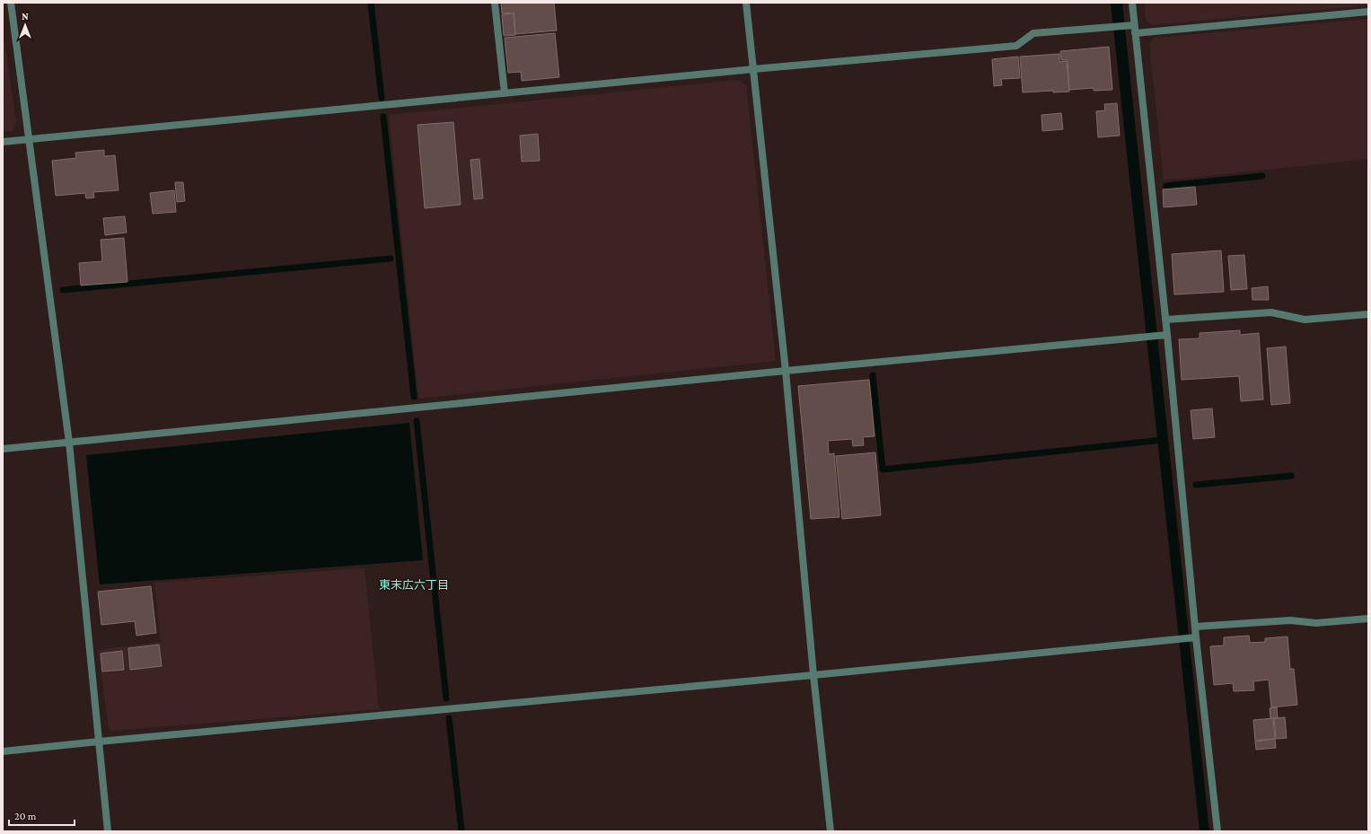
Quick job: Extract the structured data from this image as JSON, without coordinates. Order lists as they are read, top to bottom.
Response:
{
  "districts": ["東末広六丁目"],
  "scale_bar": "20 m",
  "north": "top"
}
